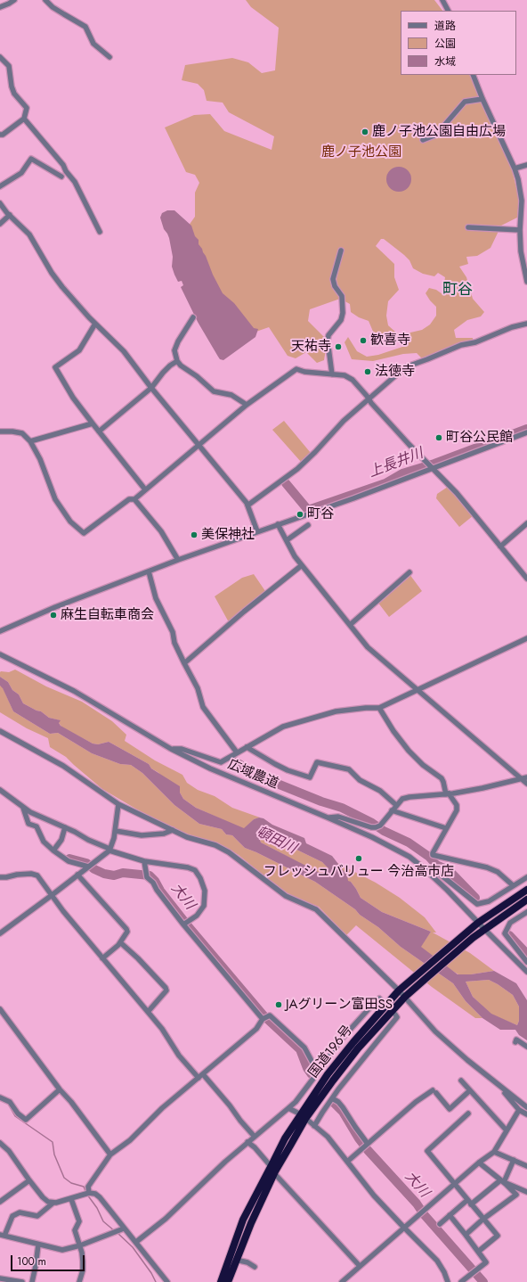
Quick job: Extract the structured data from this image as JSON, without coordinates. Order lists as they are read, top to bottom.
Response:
{
  "streets": {
    "highway": ["国道196号"],
    "street": ["広域農道"]
  },
  "crossings": [
    ["広域農道", "国道196号"]
  ],
  "districts": ["町谷"],
  "water": ["上長井川", "頓田川", "大川"],
  "parks": ["鹿ノ子池公園"],
  "places": [
    "鹿ノ子池公園自由広場",
    "歓喜寺",
    "天祐寺",
    "法徳寺",
    "町谷公民館",
    "町谷",
    "美保神社",
    "麻生自転車商会",
    "フレッシュバリュー 今治高市店",
    "JAグリーン富田SS"
  ],
  "legend": ["道路", "公園", "水域"],
  "scale_bar": "100 m"
}
